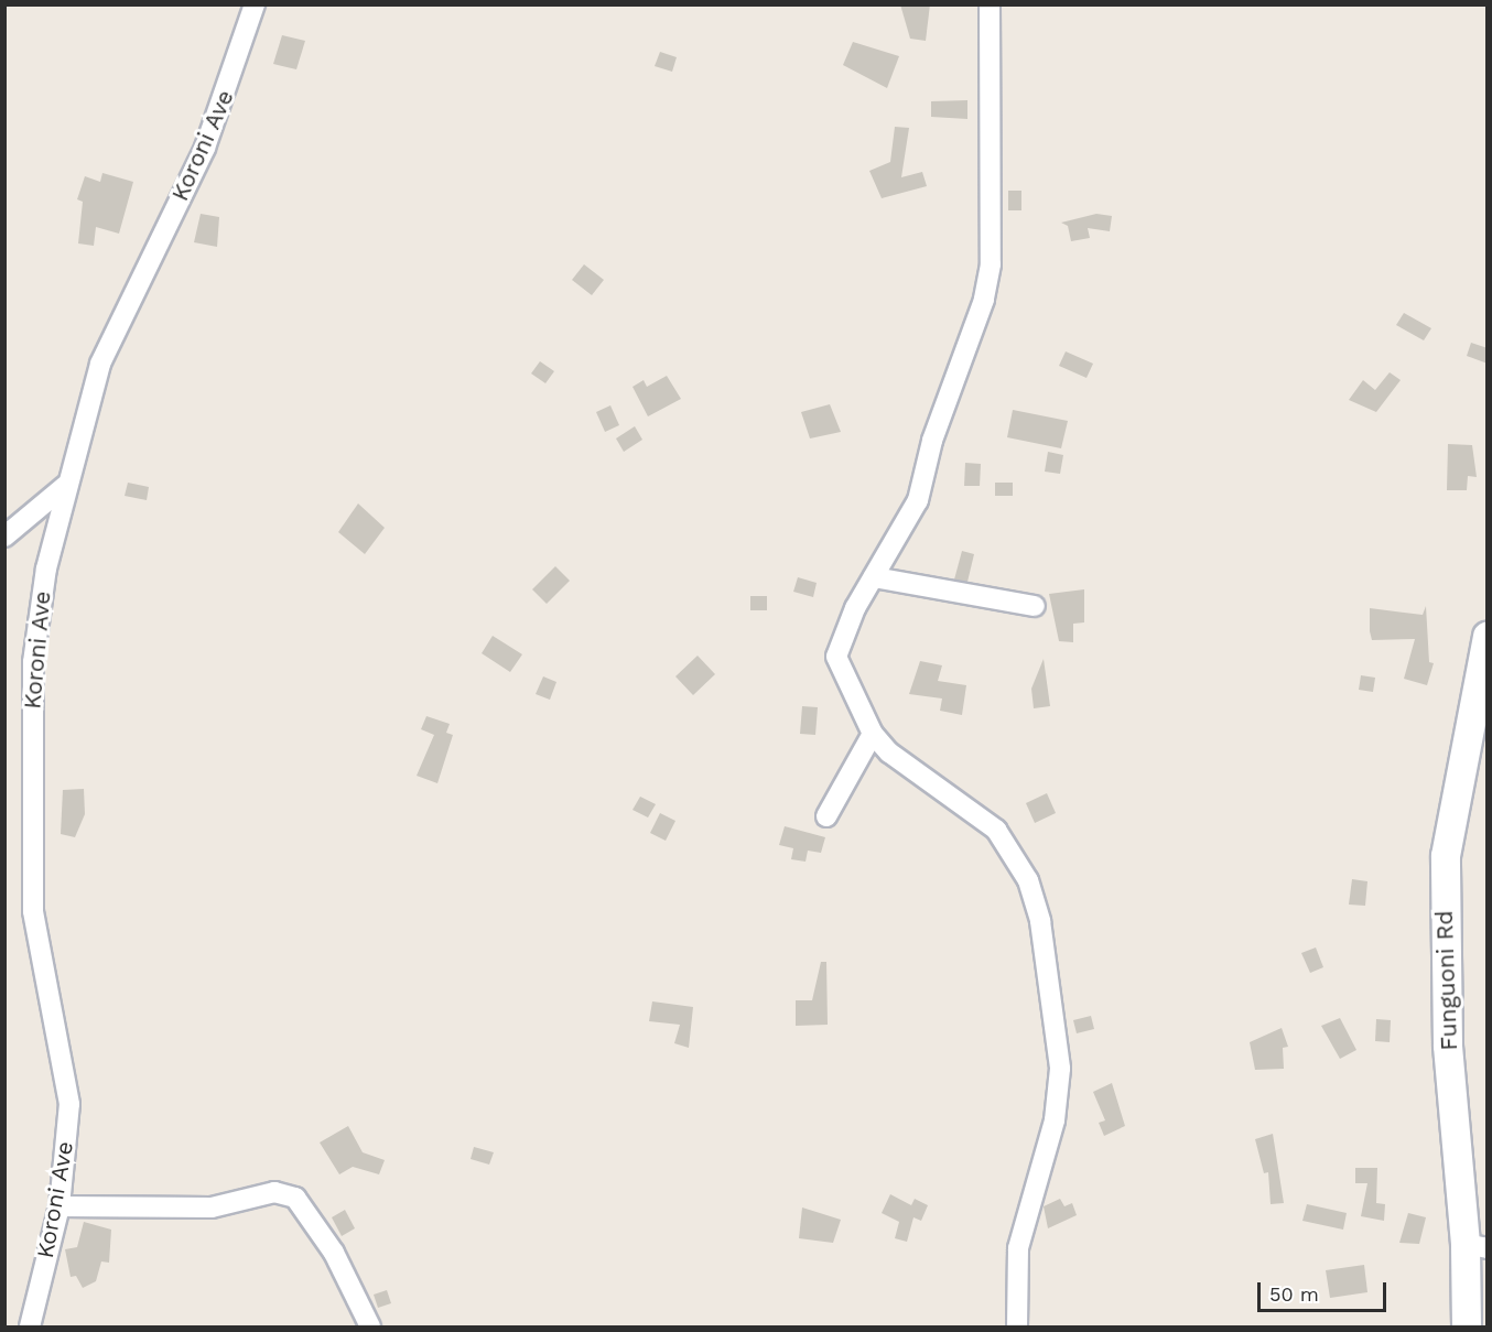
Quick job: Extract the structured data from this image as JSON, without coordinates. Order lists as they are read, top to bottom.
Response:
{
  "streets": {
    "street": ["Koroni Ave", "Funguoni Rd"]
  },
  "scale_bar": "50 m"
}
